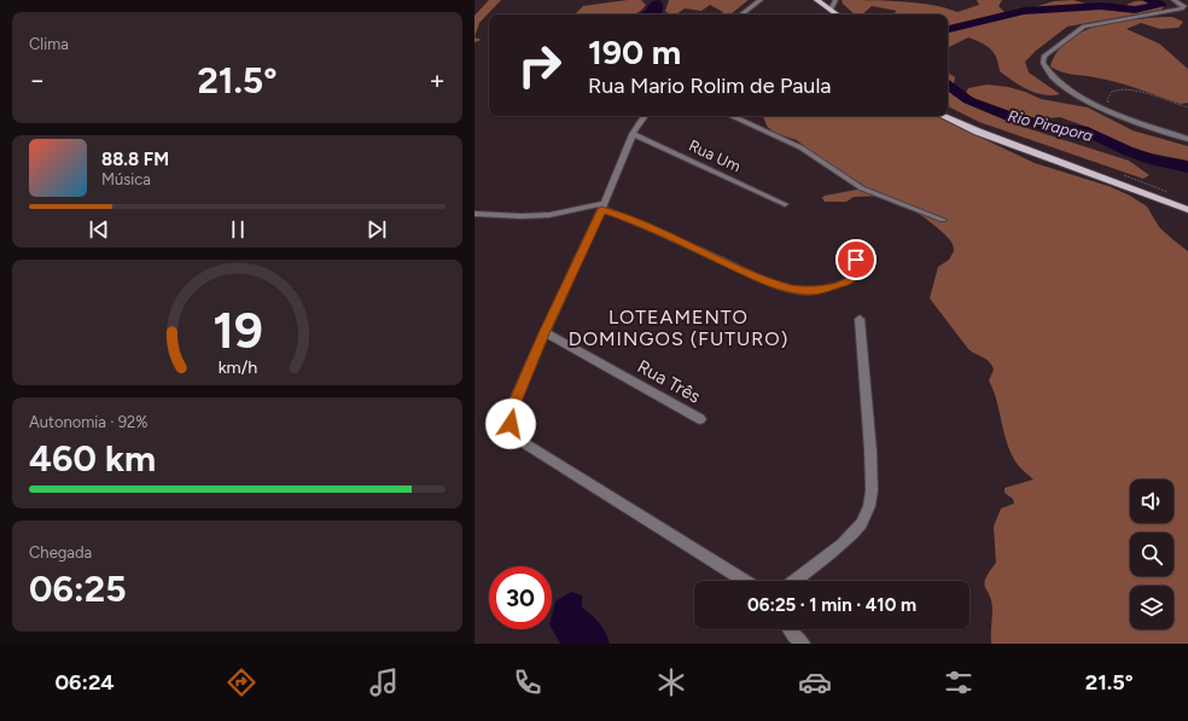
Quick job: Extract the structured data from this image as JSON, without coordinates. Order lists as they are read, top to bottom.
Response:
{
  "streets": {
    "street": ["Rua Um", "Rua Três"]
  },
  "districts": ["LOTEAMENTO DOMINGOS (FUTURO)"],
  "water": ["Rio Pirapora"],
  "page": {
    "tile": [
      "Clima",
      ["Autonomia · 92%", "460 km"],
      ["Chegada", "06:25"]
    ],
    "turn": ["190 m", "Rua Mario Rolim de Paula"],
    "heat": ["−", "21.5°", "+"],
    "song": ["88.8 FM", "Música"],
    "limit": "30",
    "trip": "06:25 · 1 min · 410 m",
    "tabs": ["06:24", "21.5°"],
    "gauge": ["19", "km/h"]
  }
}
